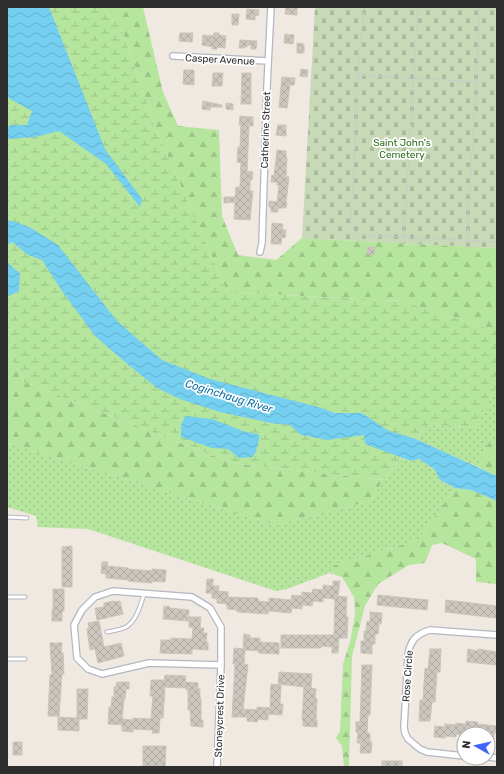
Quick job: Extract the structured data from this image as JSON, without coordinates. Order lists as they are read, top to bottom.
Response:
{
  "streets": {
    "street": [
      "Casper Avenue",
      "Catherine Street",
      "Rose Circle",
      "Stoneycrest Drive"
    ]
  },
  "crossings": [
    ["Casper Avenue", "Catherine Street"]
  ],
  "water": ["Coginchaug River"],
  "parks": ["Saint John's Cemetery"],
  "north": "left"
}
